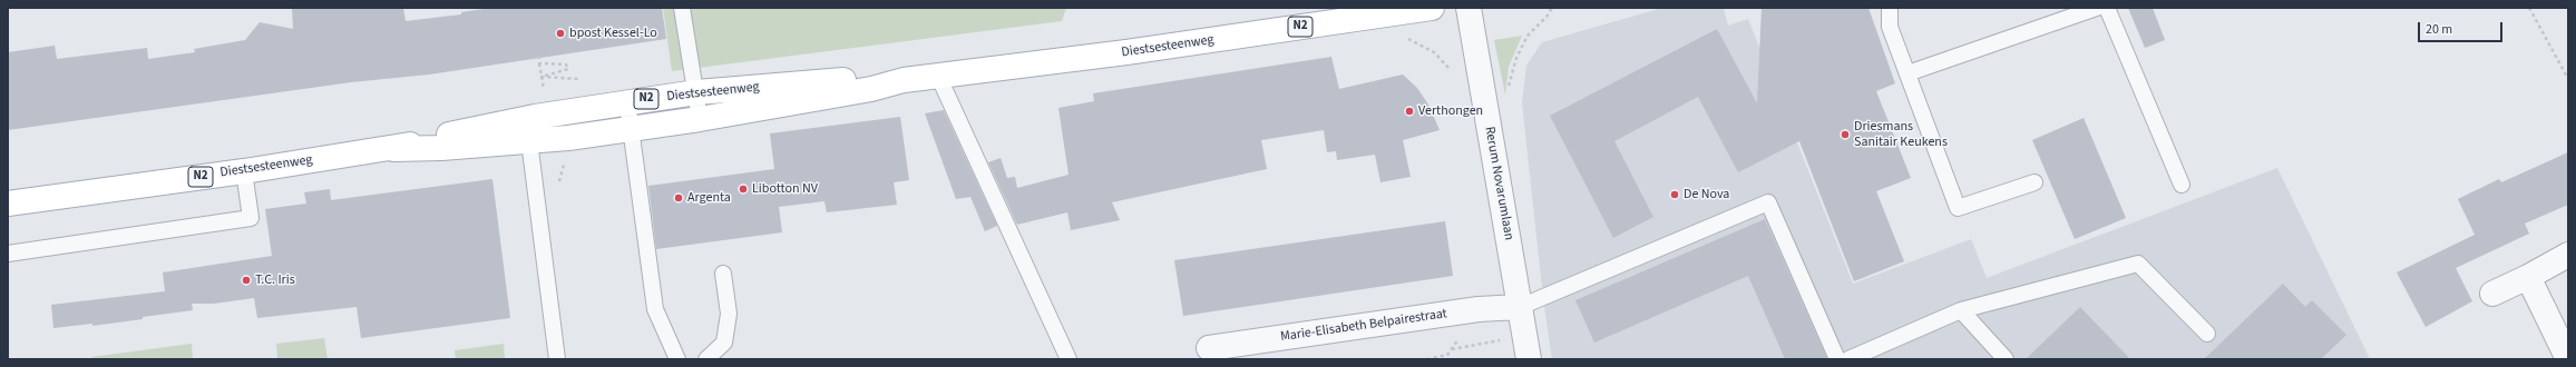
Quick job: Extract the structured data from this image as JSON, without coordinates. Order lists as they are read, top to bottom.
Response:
{
  "streets": {
    "main road": ["N2", "Diestsesteenweg"],
    "street": ["Rerum Novarumlaan", "Marie-Elisabeth Belpairestraat"]
  },
  "crossings": [
    ["Rerum Novarumlaan", "Marie-Elisabeth Belpairestraat"]
  ],
  "places": [
    "bpost Kessel-Lo",
    "Verthongen",
    "Driesmans Sanitair Keukens",
    "Libotton NV",
    "De Nova",
    "Argenta",
    "T.C. Iris"
  ],
  "scale_bar": "20 m"
}
